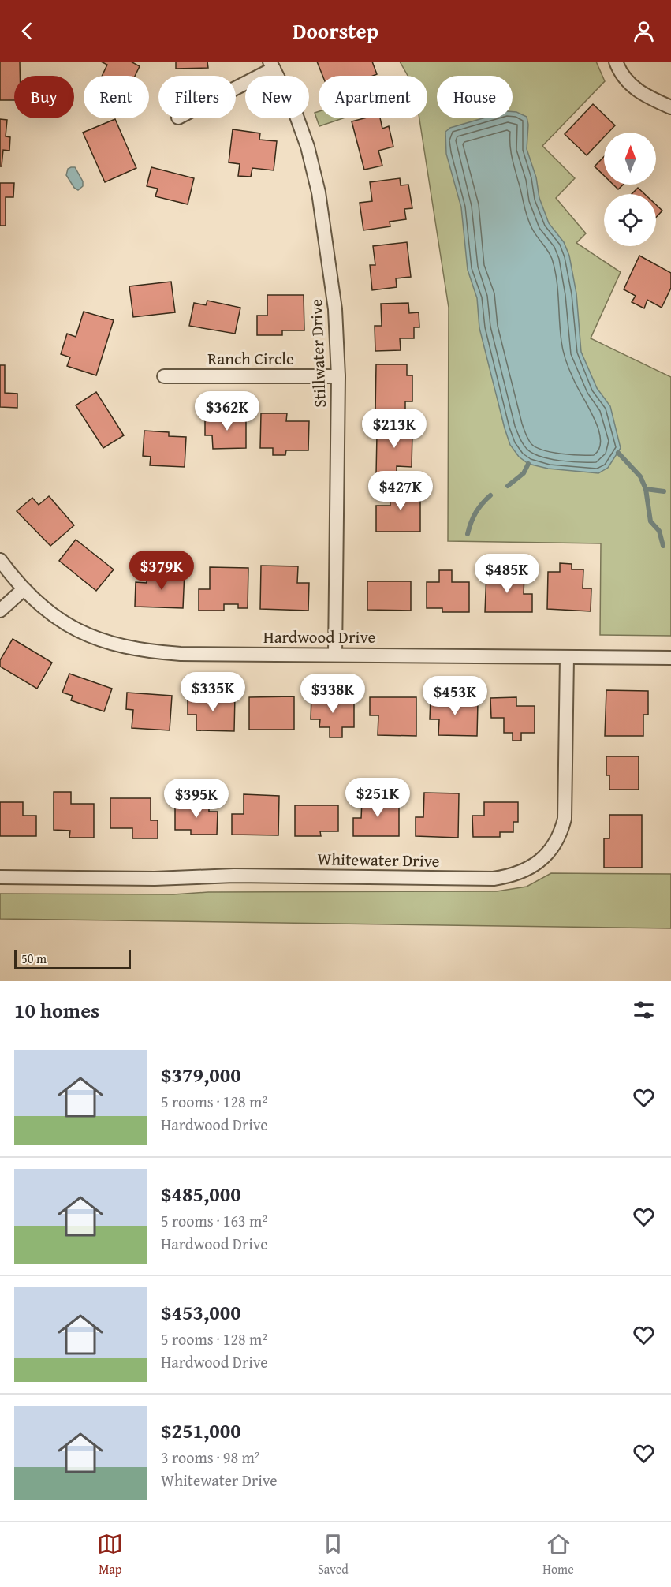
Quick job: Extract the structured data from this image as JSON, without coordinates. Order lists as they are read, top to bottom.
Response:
{
  "streets": {
    "street": [
      "Stillwater Drive",
      "Ranch Circle",
      "Hardwood Drive",
      "Whitewater Drive"
    ]
  },
  "crossings": [
    ["Stillwater Drive", "Ranch Circle"],
    ["Stillwater Drive", "Hardwood Drive"],
    ["Hardwood Drive", "Whitewater Drive"]
  ],
  "scale_bar": "50 m",
  "north": "top",
  "page": {
    "header": "Doorstep",
    "chip": [
      "Buy",
      "Rent",
      "Filters",
      "New",
      "Apartment",
      "House"
    ],
    "price": [
      "$362K",
      "$213K",
      "$427K",
      "$379K",
      "$485K",
      "$335K",
      "$338K",
      "$453K",
      "$251K",
      "$395K"
    ],
    "scale": "50 m",
    "heading": "10 homes",
    "list": [
      {
        "name": "$379,000",
        "note": "5 rooms · 128 m² · Hardwood Drive"
      },
      {
        "name": "$485,000",
        "note": "5 rooms · 163 m² · Hardwood Drive"
      },
      {
        "name": "$453,000",
        "note": "5 rooms · 128 m² · Hardwood Drive"
      },
      {
        "name": "$251,000",
        "note": "3 rooms · 98 m² · Whitewater Drive"
      }
    ],
    "tabs": ["Map", "Saved", "Home"]
  }
}
